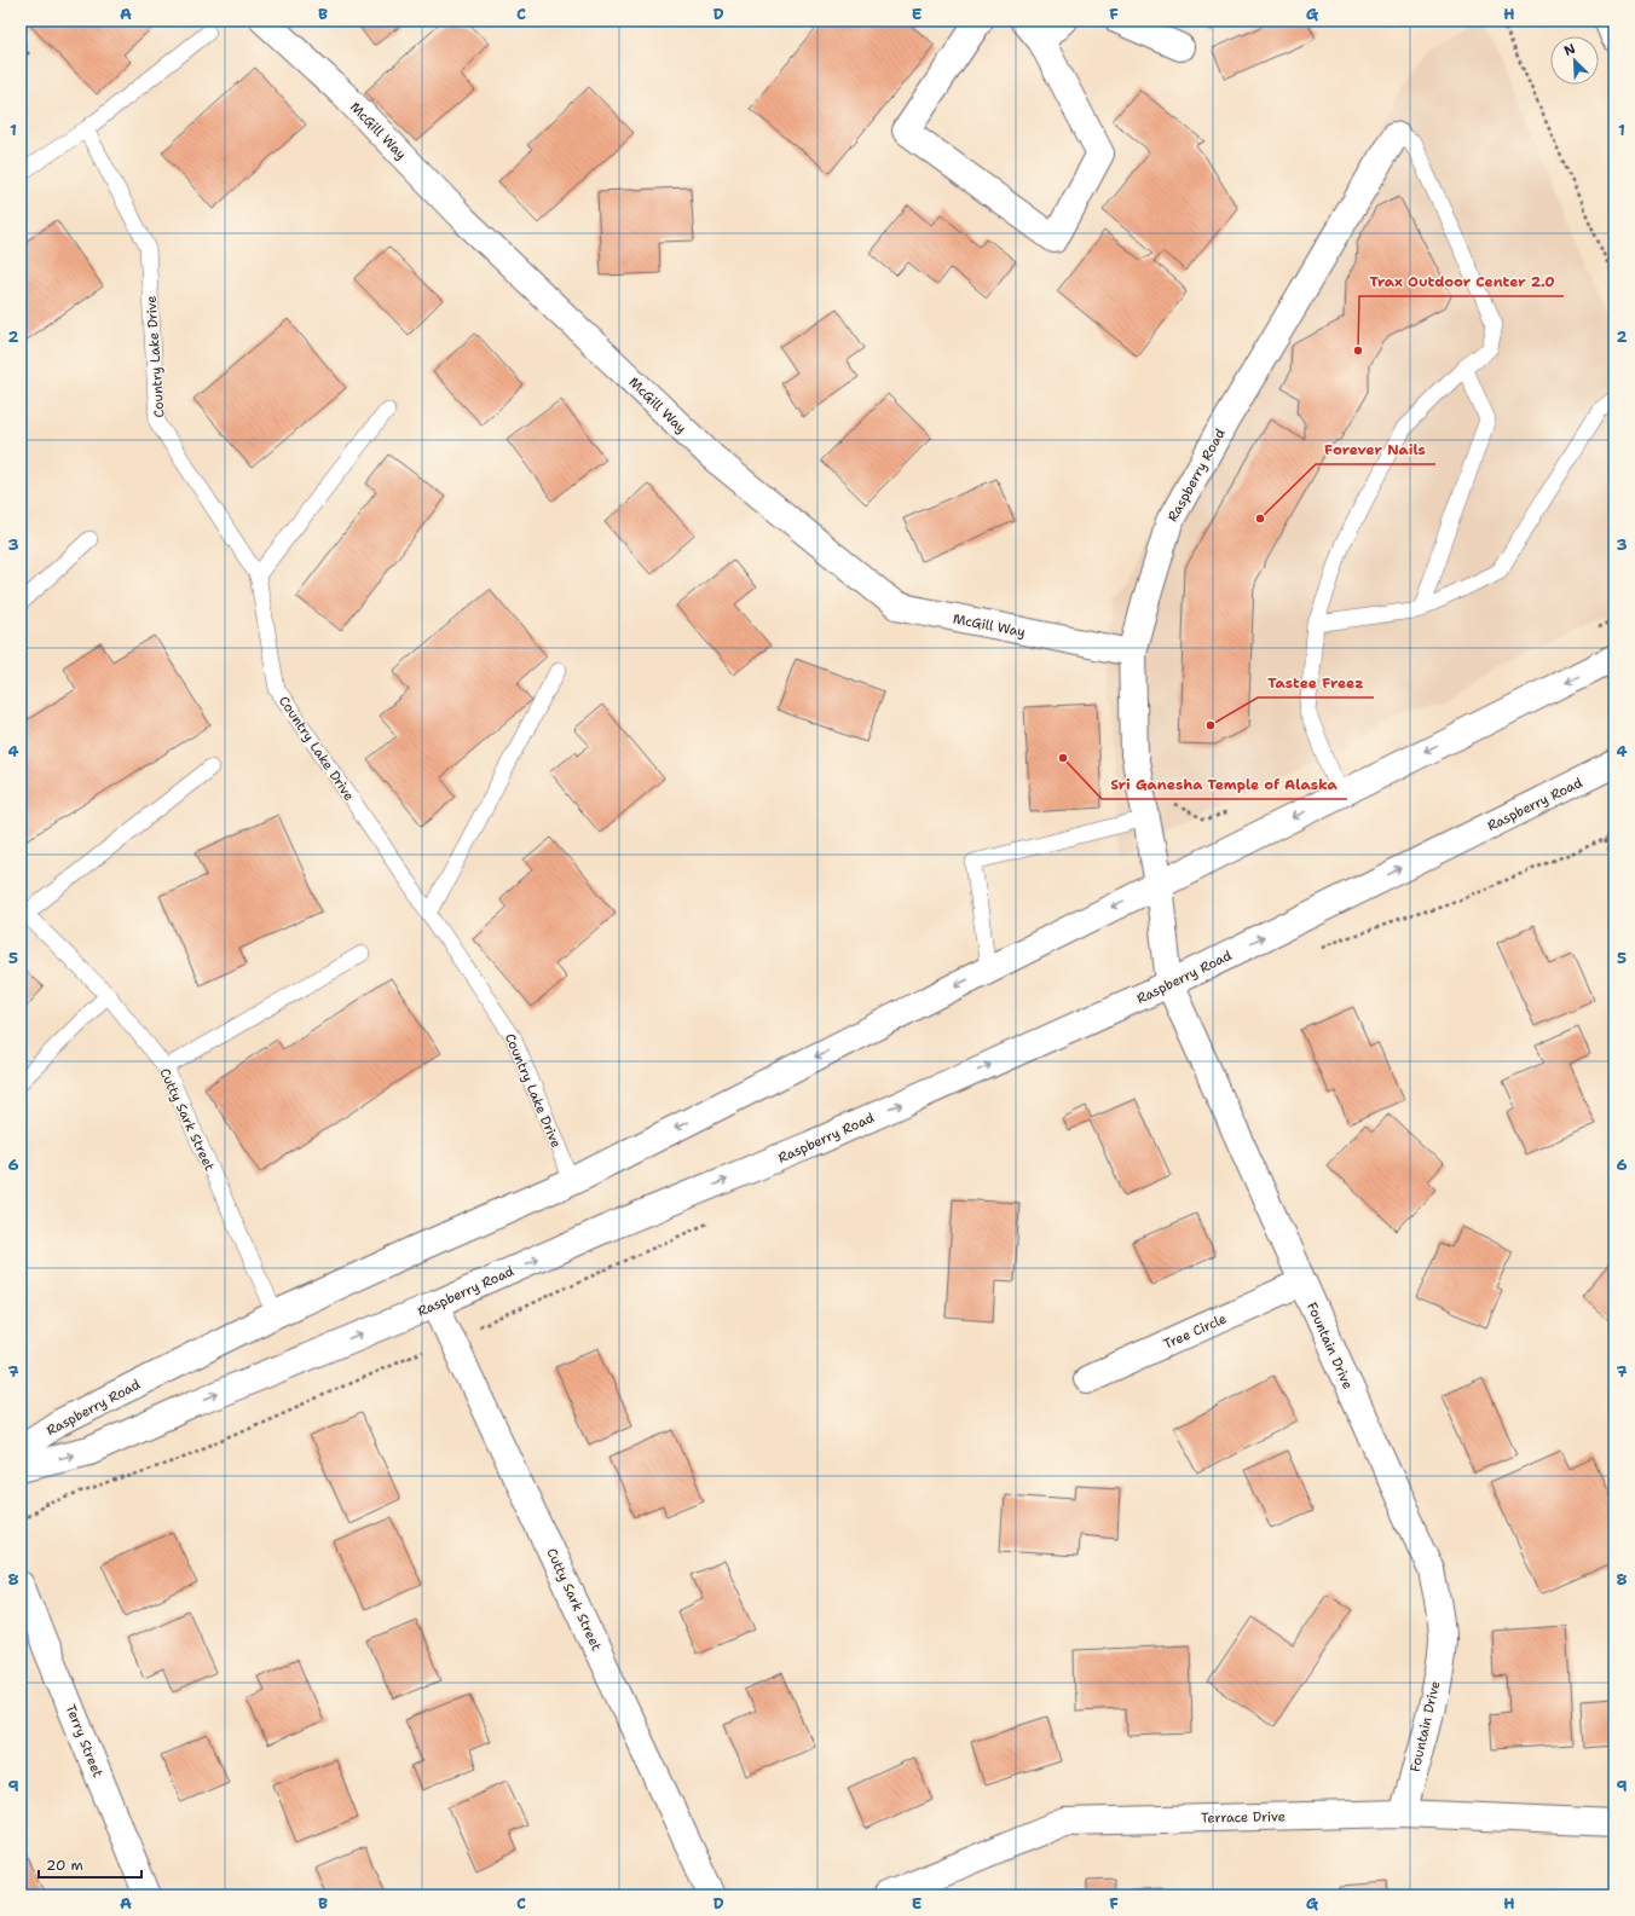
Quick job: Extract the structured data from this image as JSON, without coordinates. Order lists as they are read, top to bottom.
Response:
{
  "streets": {
    "street": [
      "McGill Way",
      "Raspberry Road",
      "Cutty Sark Street",
      "Tree Circle",
      "Fountain Drive",
      "Terry Street",
      "Terrace Drive"
    ],
    "lane": ["Country Lake Drive"]
  },
  "crossings": [
    ["McGill Way", "Raspberry Road"],
    ["Country Lake Drive", "Raspberry Road"],
    ["Raspberry Road", "Cutty Sark Street"],
    ["Raspberry Road", "Fountain Drive"],
    ["Tree Circle", "Fountain Drive"],
    ["Fountain Drive", "Terrace Drive"]
  ],
  "places": [
    "Trax Outdoor Center 2.0",
    "Forever Nails",
    "Tastee Freez",
    "Sri Ganesha Temple of Alaska"
  ],
  "scale_bar": "20 m",
  "north": "top left",
  "grid": {
    "columns": [
      "A",
      "B",
      "C",
      "D",
      "E",
      "F",
      "G",
      "H"
    ],
    "rows": [
      "1",
      "2",
      "3",
      "4",
      "5",
      "6",
      "7",
      "8",
      "9"
    ]
  }
}
